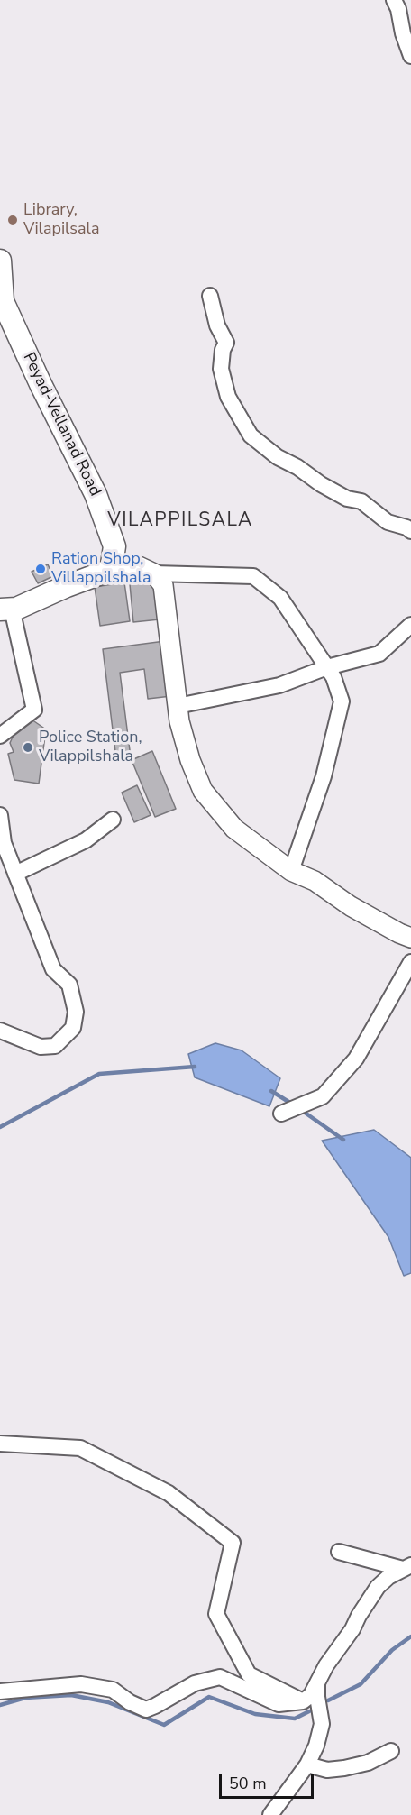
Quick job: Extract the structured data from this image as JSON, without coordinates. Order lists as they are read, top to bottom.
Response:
{
  "streets": {
    "main road": ["Peyad-Vellanad Road"]
  },
  "districts": ["VILAPPILSALA"],
  "places": ["Library, Vilapilsala", "Ration Shop, Villappilshala", "Police Station, Vilappilshala"],
  "scale_bar": "50 m"
}
